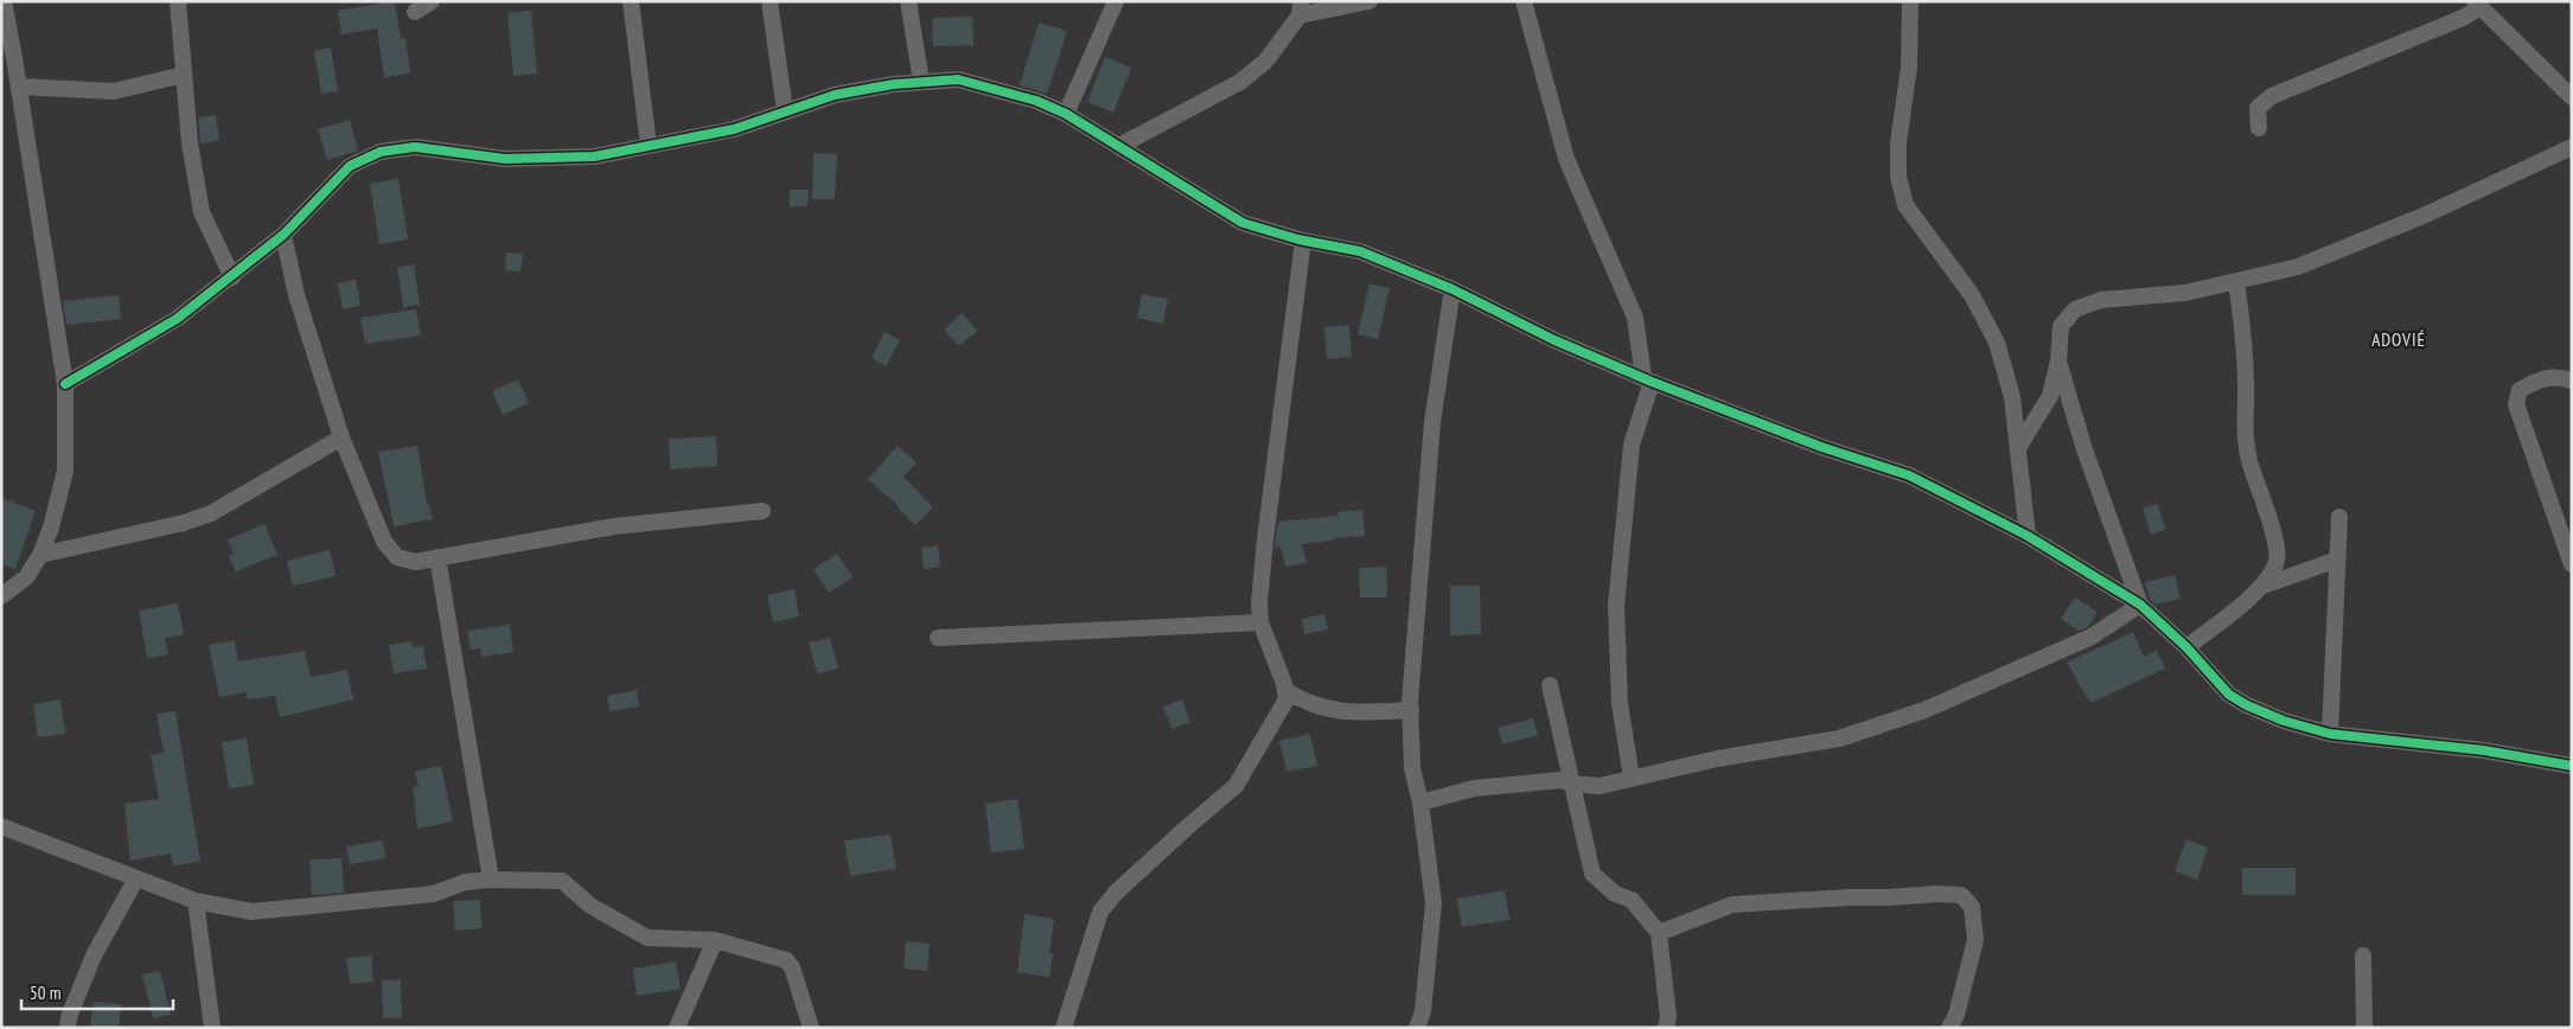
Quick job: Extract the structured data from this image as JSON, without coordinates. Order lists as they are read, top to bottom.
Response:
{
  "districts": ["ADOVIÉ"],
  "scale_bar": "50 m"
}
